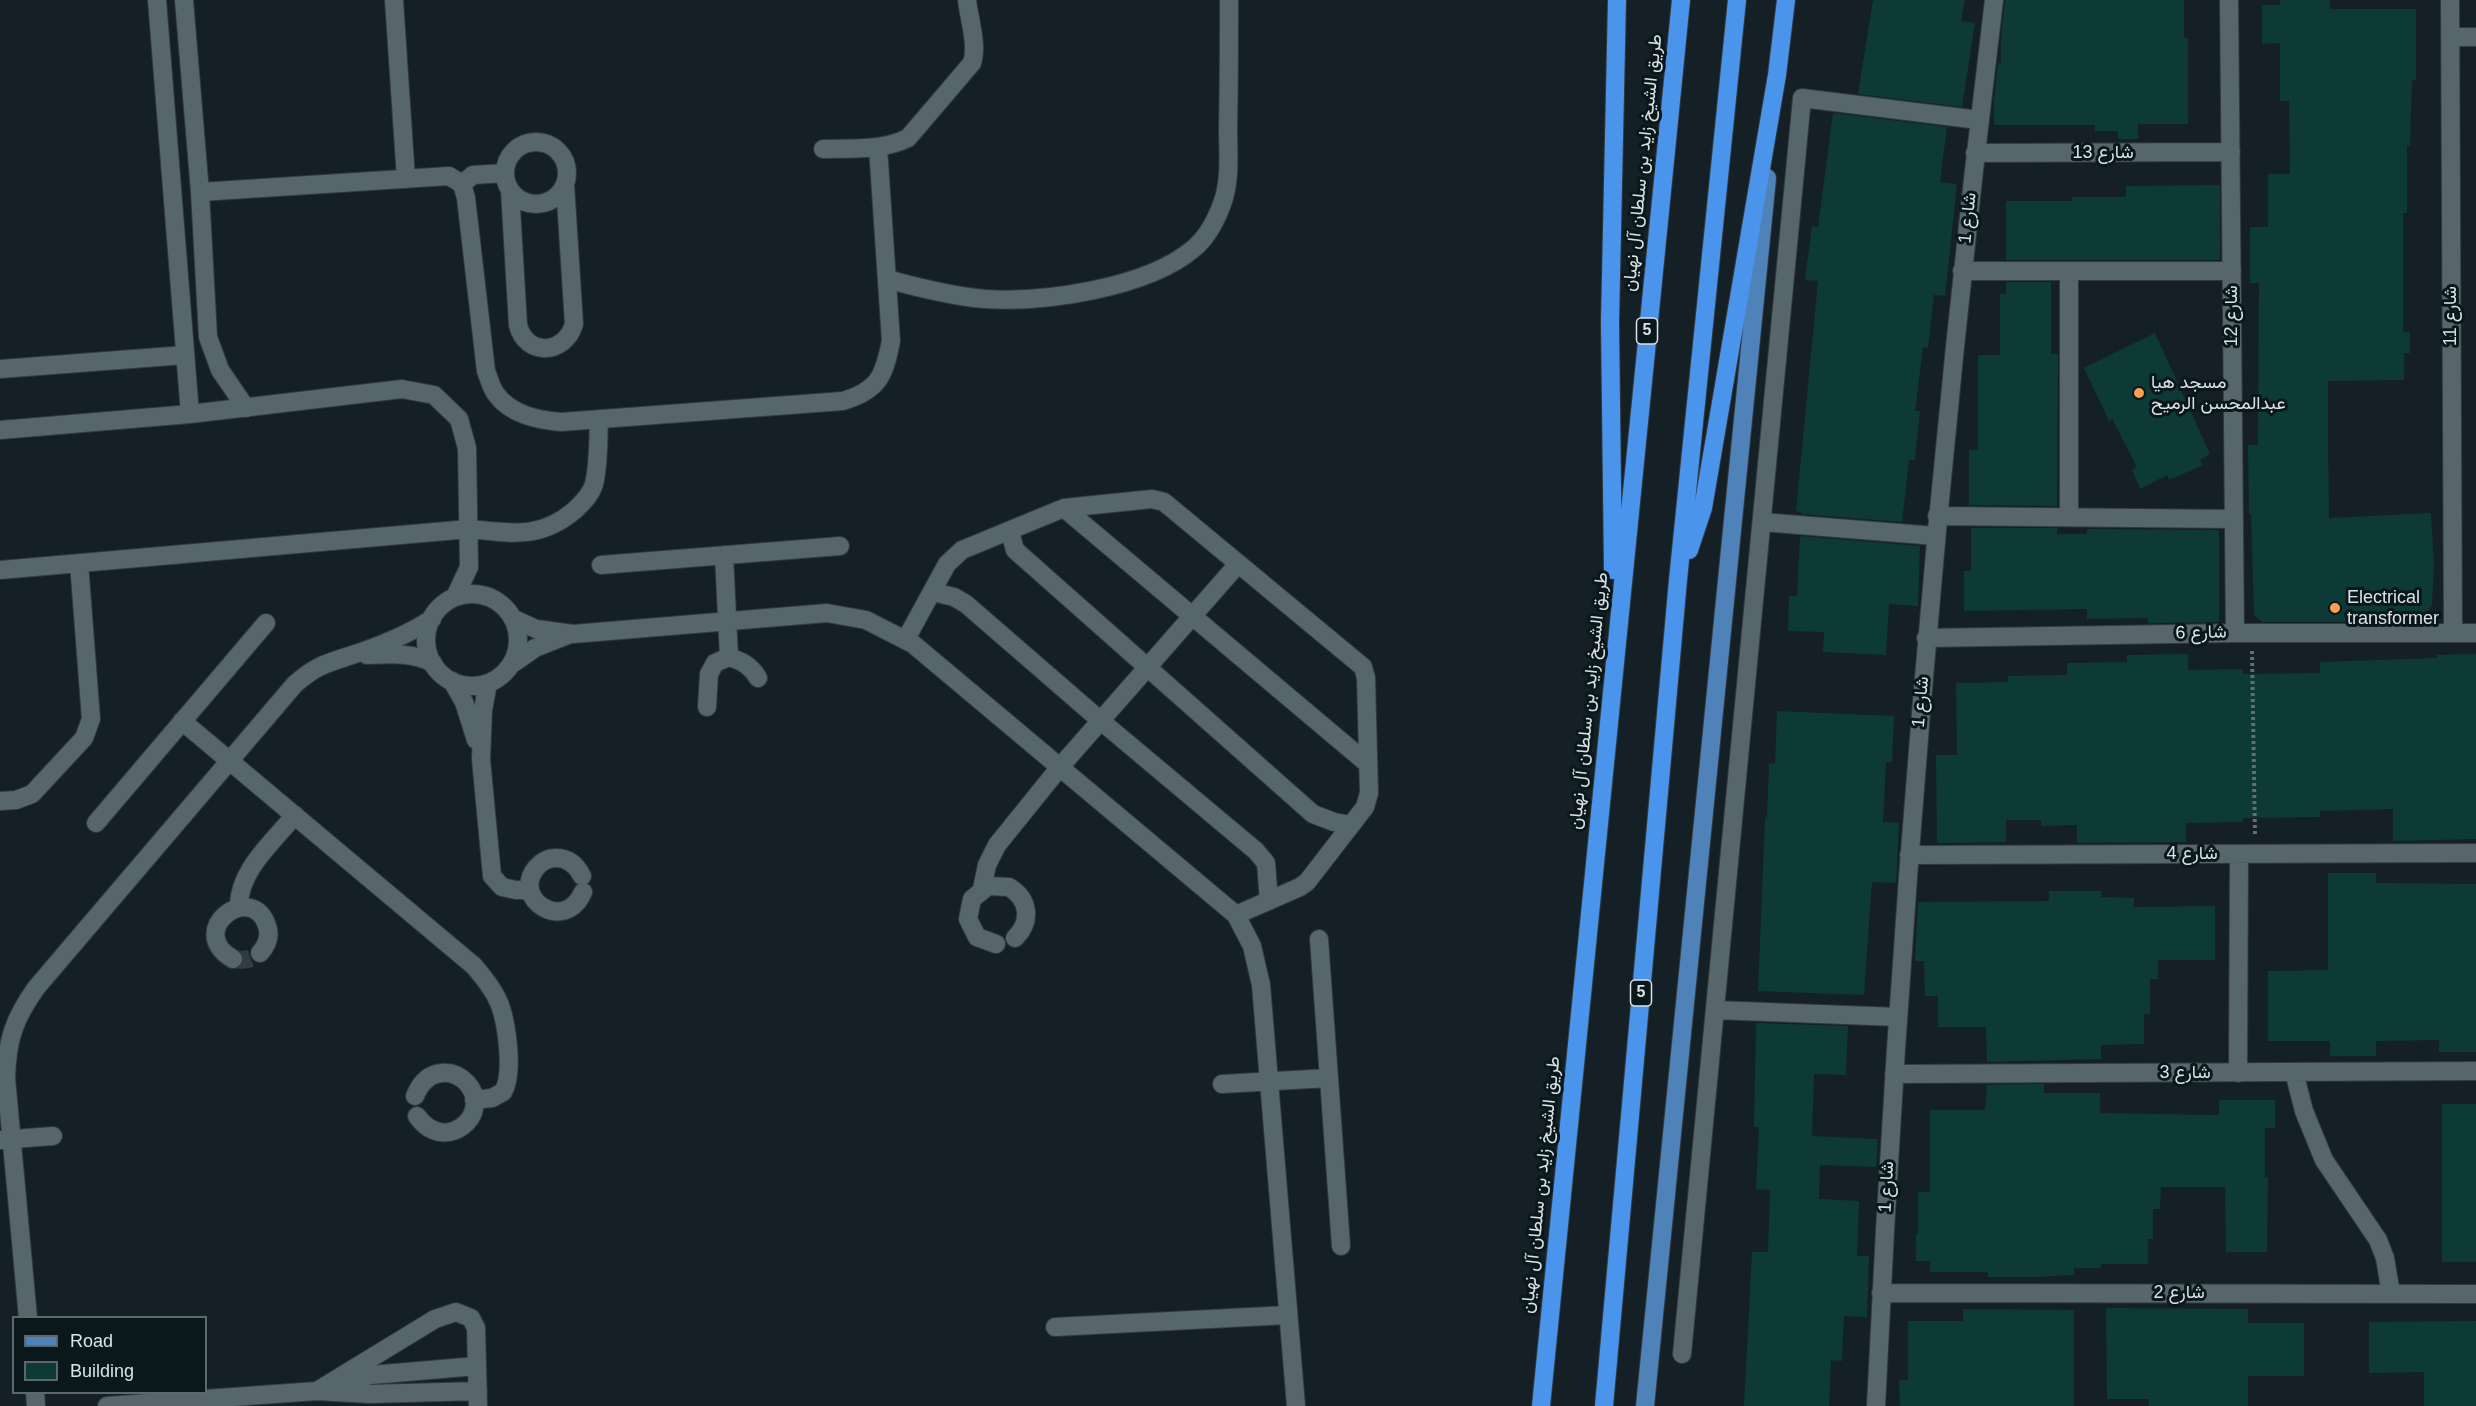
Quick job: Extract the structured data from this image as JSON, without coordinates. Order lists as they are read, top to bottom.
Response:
{
  "streets": {
    "highway": ["طريق الشيخ زايد بن سلطان آل نهيان", "5"],
    "street": [
      "شارع 13",
      "شارع 1",
      "شارع 12",
      "شارع 11",
      "شارع 6",
      "شارع 4",
      "شارع 3",
      "شارع 2"
    ]
  },
  "crossings": [
    ["شارع 13", "شارع 1"],
    ["شارع 13", "شارع 12"],
    ["شارع 1", "شارع 6"],
    ["شارع 1", "شارع 4"],
    ["شارع 1", "شارع 3"],
    ["شارع 1", "شارع 2"],
    ["شارع 12", "شارع 6"],
    ["شارع 11", "شارع 6"]
  ],
  "places": ["مسجد هيا عبدالمحسن الرميح", "Electrical transformer"],
  "legend": ["Road", "Building"]
}
